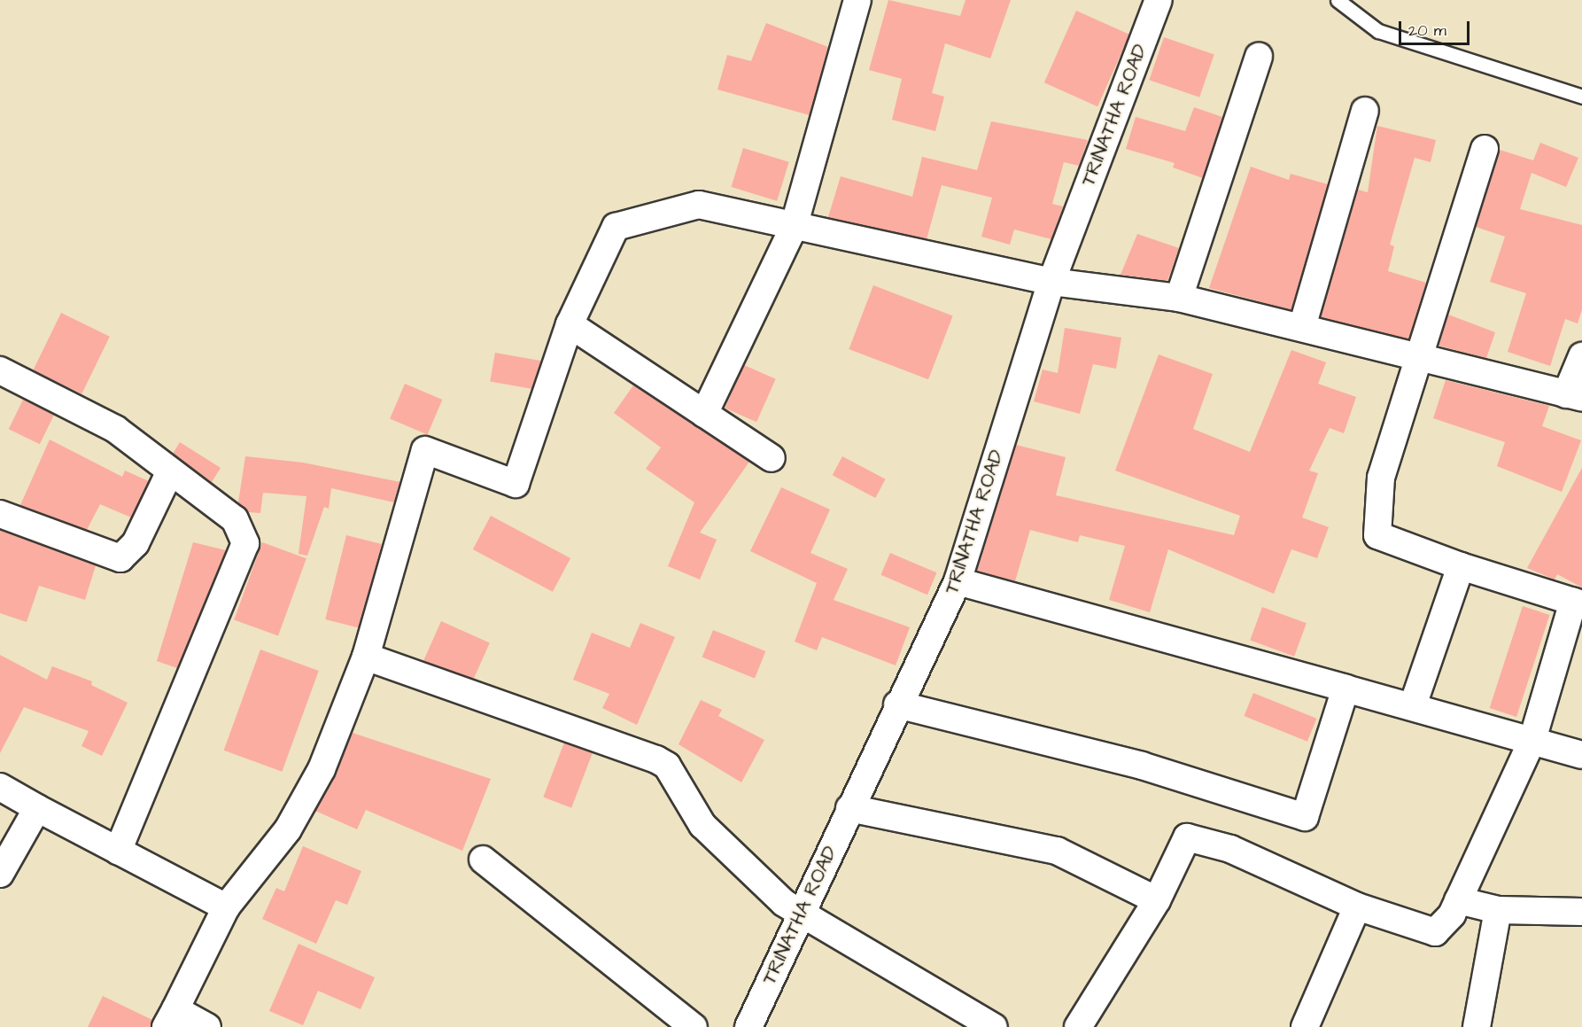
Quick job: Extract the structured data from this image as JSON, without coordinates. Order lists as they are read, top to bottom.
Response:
{
  "streets": {
    "street": ["TRINATHA ROAD"]
  },
  "scale_bar": "20 m"
}
